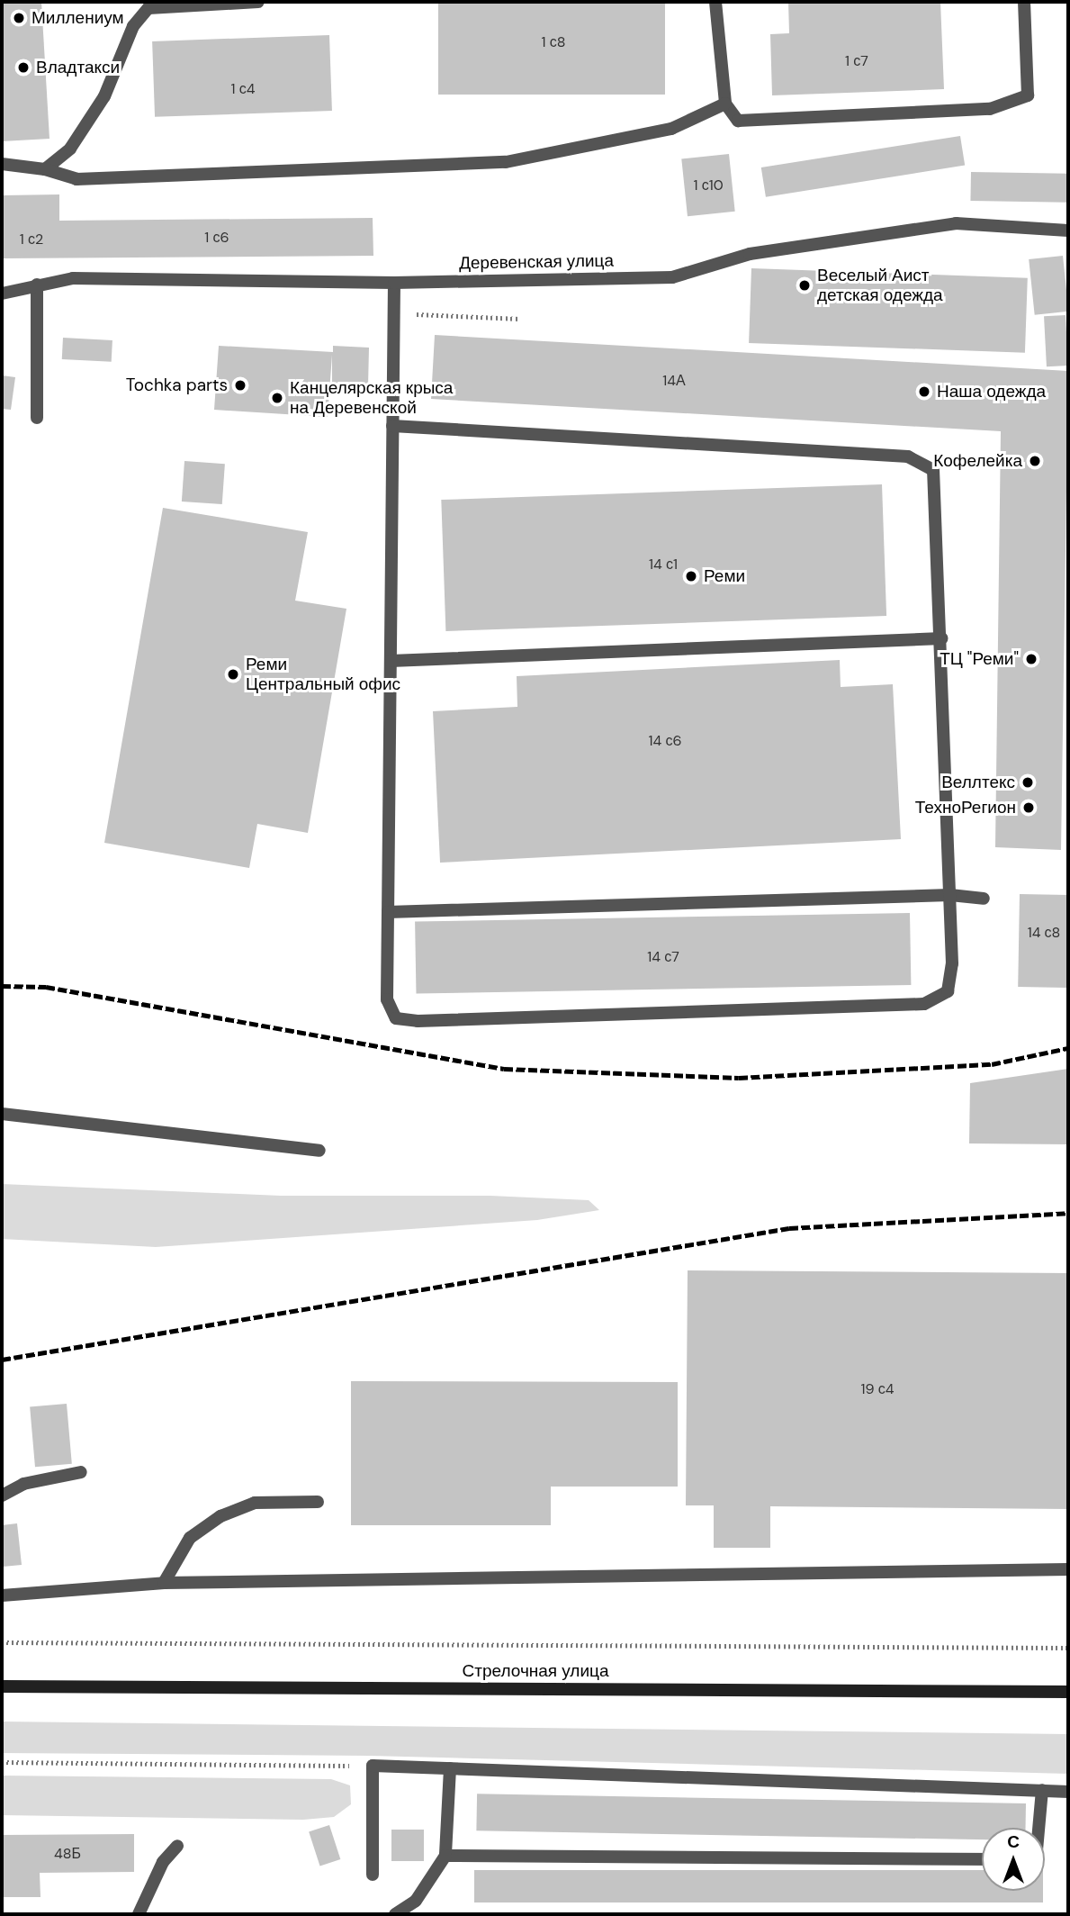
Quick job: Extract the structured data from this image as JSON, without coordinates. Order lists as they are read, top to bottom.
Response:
{
  "streets": {
    "main road": ["Стрелочная улица"],
    "lane": ["Деревенская улица"]
  },
  "places": [
    "Миллениум",
    "Владтакси",
    "Веселый Аист детская одежда",
    "Tochka parts",
    "Наша одежда",
    "Канцелярская крыса на Деревенской",
    "Кофелейка",
    "Реми",
    "ТЦ \"Реми\"",
    "Реми Центральный офис",
    "Веллтекс",
    "ТехноРегион"
  ],
  "house_numbers": [
    "1 с8",
    "1 с7",
    "1 с4",
    "1 с10",
    "1 с6",
    "1 с2",
    "14А",
    "14 с1",
    "14 с6",
    "14 с8",
    "14 с7",
    "19 с4",
    "48Б"
  ],
  "north": "top"
}
